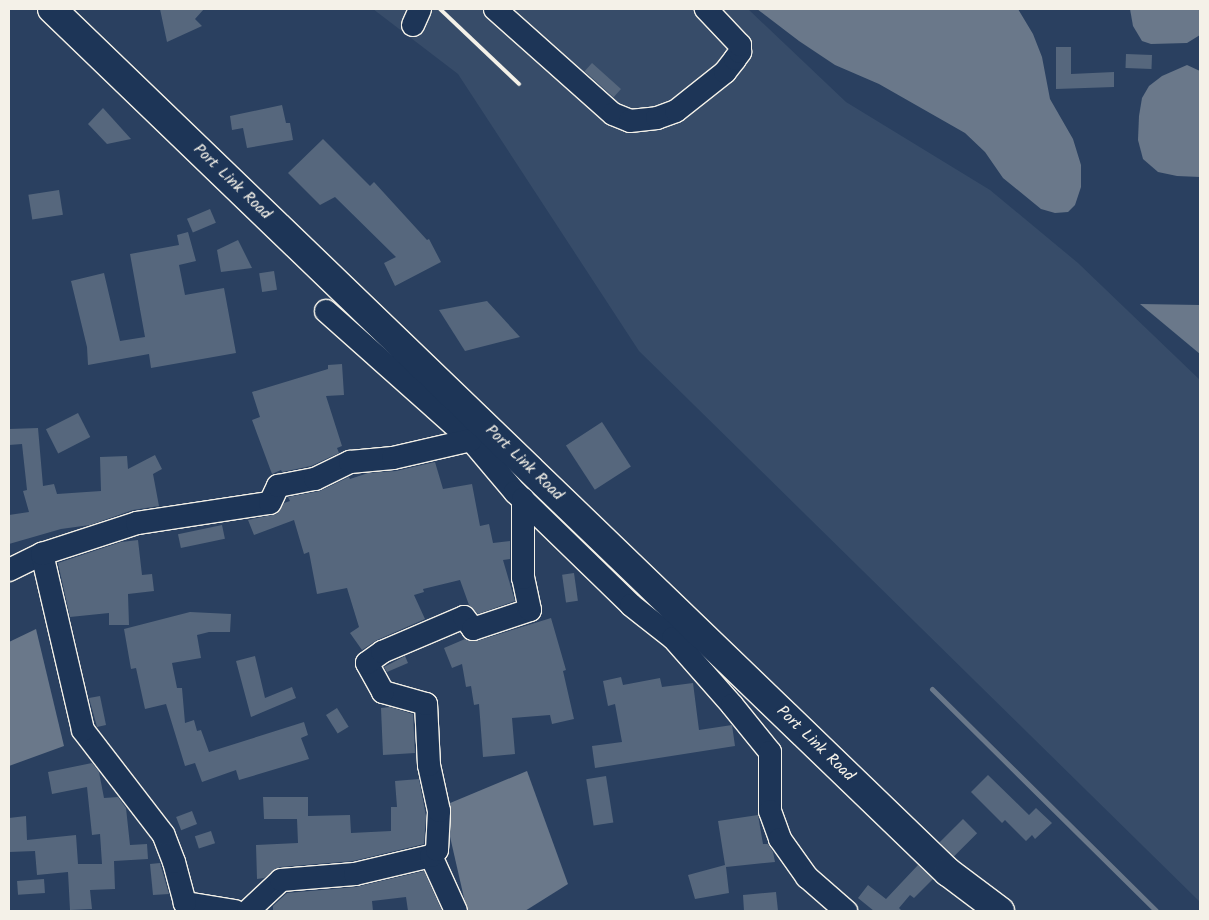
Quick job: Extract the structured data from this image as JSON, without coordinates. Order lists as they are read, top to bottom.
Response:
{
  "streets": {
    "highway": ["Port Link Road"]
  }
}
